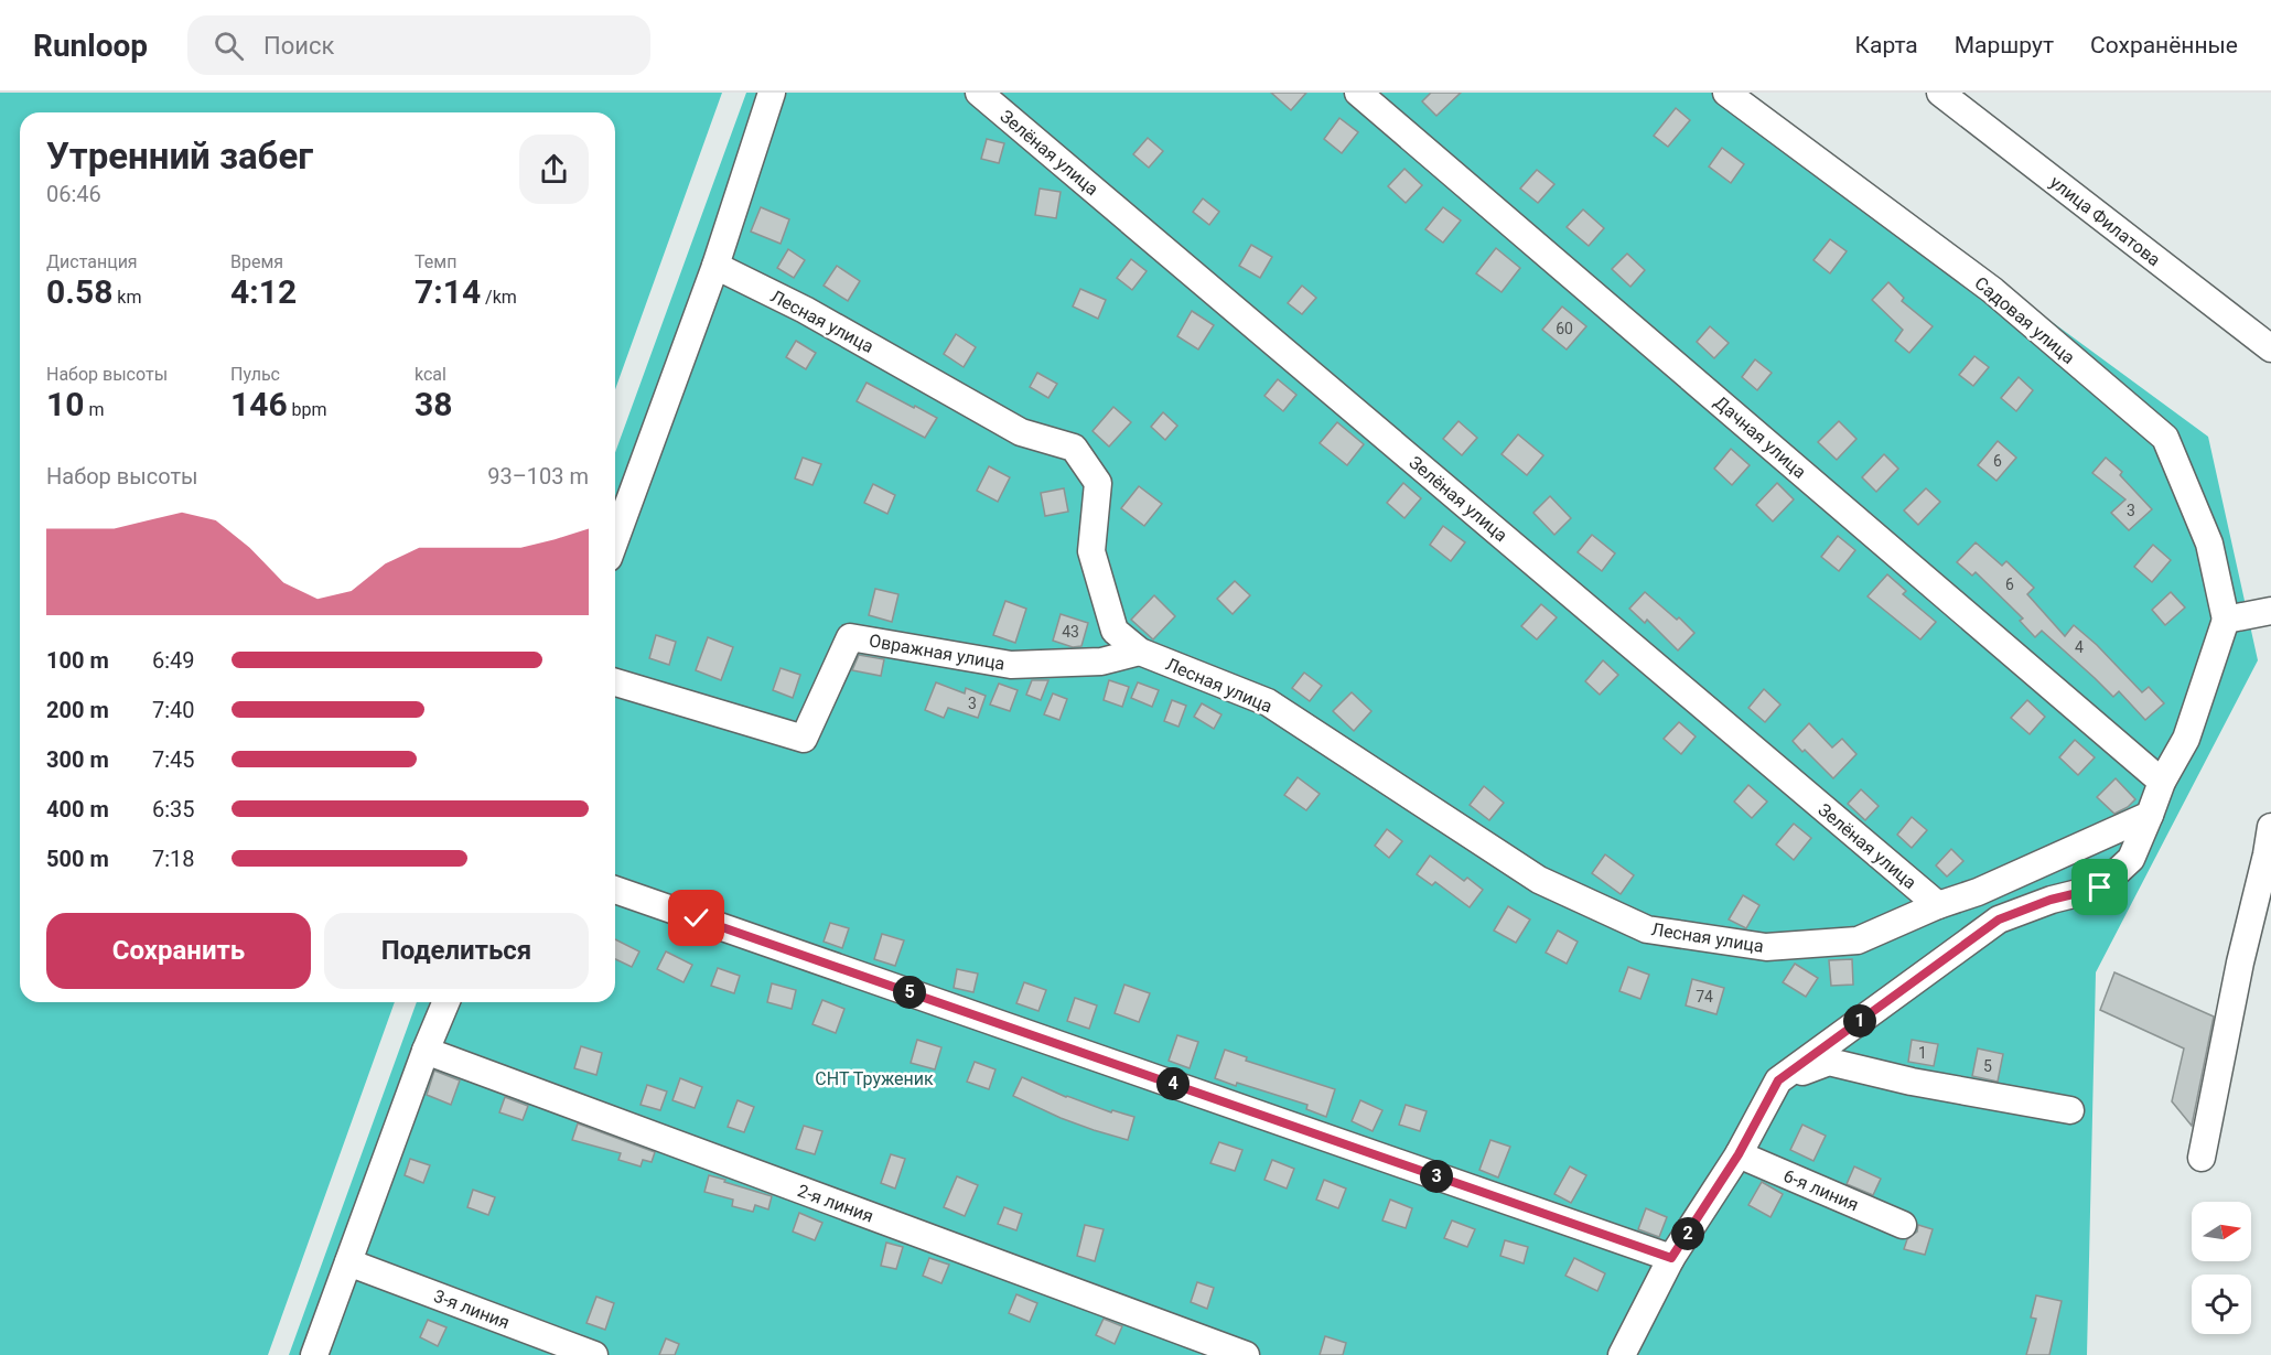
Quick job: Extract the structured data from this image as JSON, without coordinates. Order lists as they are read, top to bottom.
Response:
{
  "streets": {
    "street": [
      "Зелёная улица",
      "улица Филатова",
      "Садовая улица",
      "Лесная улица",
      "Дачная улица",
      "Овражная улица",
      "6-я линия",
      "2-я линия",
      "3-я линия"
    ]
  },
  "crossings": [
    ["Зелёная улица", "Лесная улица"],
    ["Лесная улица", "Овражная улица"]
  ],
  "parks": ["СНТ Труженик"],
  "house_numbers": [
    "60",
    "6",
    "3",
    "6",
    "43",
    "4",
    "3",
    "74",
    "1",
    "5"
  ],
  "north": "right",
  "page": {
    "header": "Runloop",
    "search": "Поиск",
    "nav": ["Карта", "Маршрут", "Сохранённые"],
    "heading": ["Утренний забег", "06:46"],
    "stats": [
      ["Дистанция", "0.58 km"],
      ["Время", "4:12"],
      ["Темп", "7:14 /km"],
      ["Набор высоты", "10 m"],
      ["Пульс", "146 bpm"],
      ["kcal", "38"]
    ],
    "chart": ["Набор высоты", "93–103 m"],
    "list": [
      {
        "name": "100 m",
        "note": "6:49"
      },
      {
        "name": "200 m",
        "note": "7:40"
      },
      {
        "name": "300 m",
        "note": "7:45"
      },
      {
        "name": "400 m",
        "note": "6:35"
      },
      {
        "name": "500 m",
        "note": "7:18"
      }
    ],
    "buttons": ["Сохранить", "Поделиться"],
    "pins": [
      "5",
      "1",
      "4",
      "3",
      "2"
    ]
  }
}
